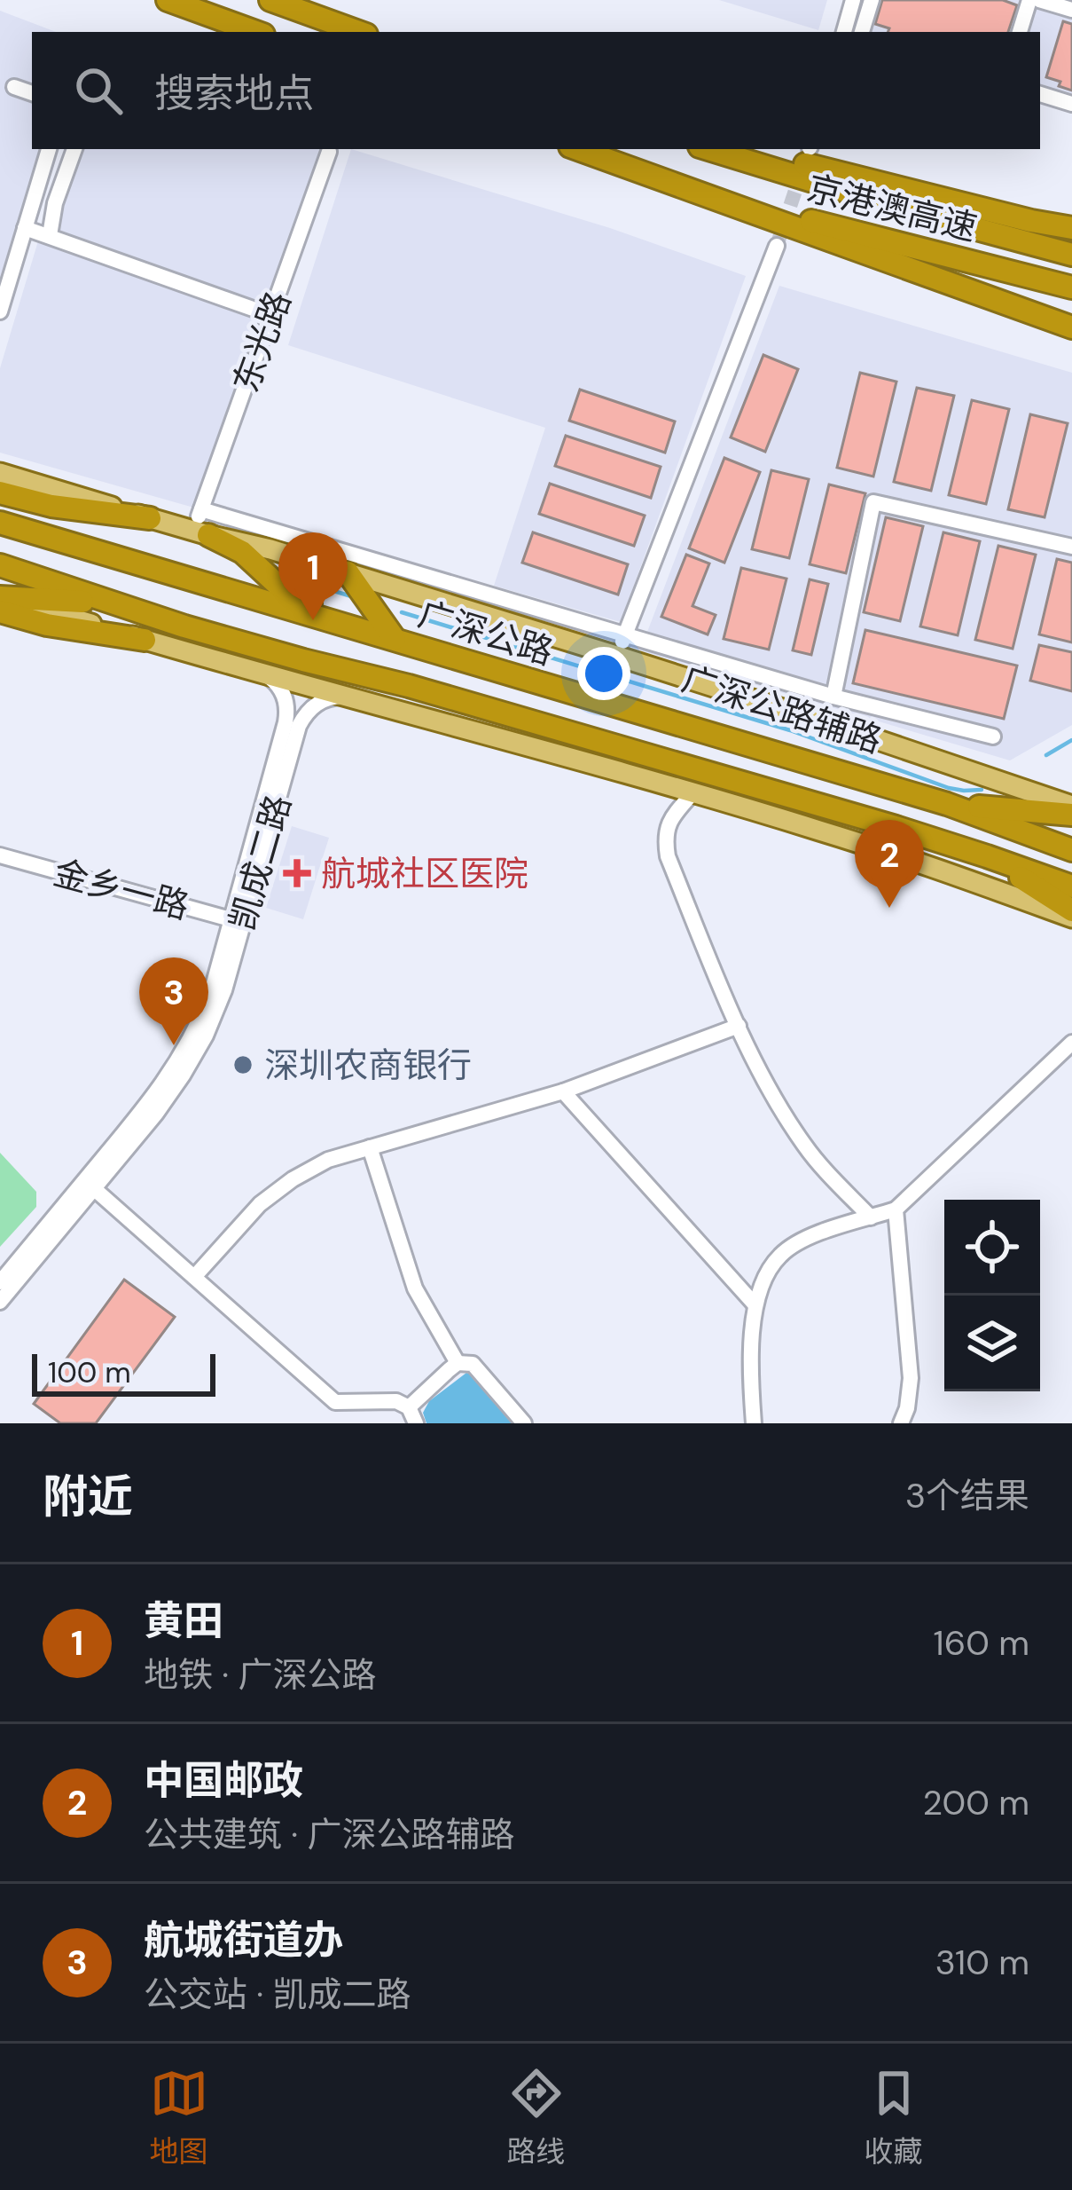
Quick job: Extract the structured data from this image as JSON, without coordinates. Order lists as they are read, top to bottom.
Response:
{
  "streets": {
    "highway": ["京港澳高速", "广深公路"],
    "main road": ["广深公路辅路"],
    "street": ["东光路", "凯成二路", "金乡一路"]
  },
  "crossings": [
    ["东光路", "广深公路辅路"],
    ["凯成二路", "金乡一路"]
  ],
  "places": {
    "health": ["航城社区医院"],
    "other": ["深圳农商银行"]
  },
  "scale_bar": "100 m",
  "page": {
    "search": "搜索地点",
    "pins": ["1", "2", "3"],
    "scale": "100 m",
    "heading": ["附近", "3个结果"],
    "list": [
      {
        "mark": "1",
        "name": "黄田",
        "note": "地铁 · 广深公路",
        "value": "160 m"
      },
      {
        "mark": "2",
        "name": "中国邮政",
        "note": "公共建筑 · 广深公路辅路",
        "value": "200 m"
      },
      {
        "mark": "3",
        "name": "航城街道办",
        "note": "公交站 · 凯成二路",
        "value": "310 m"
      }
    ],
    "nav": ["地图", "路线", "收藏"]
  }
}
